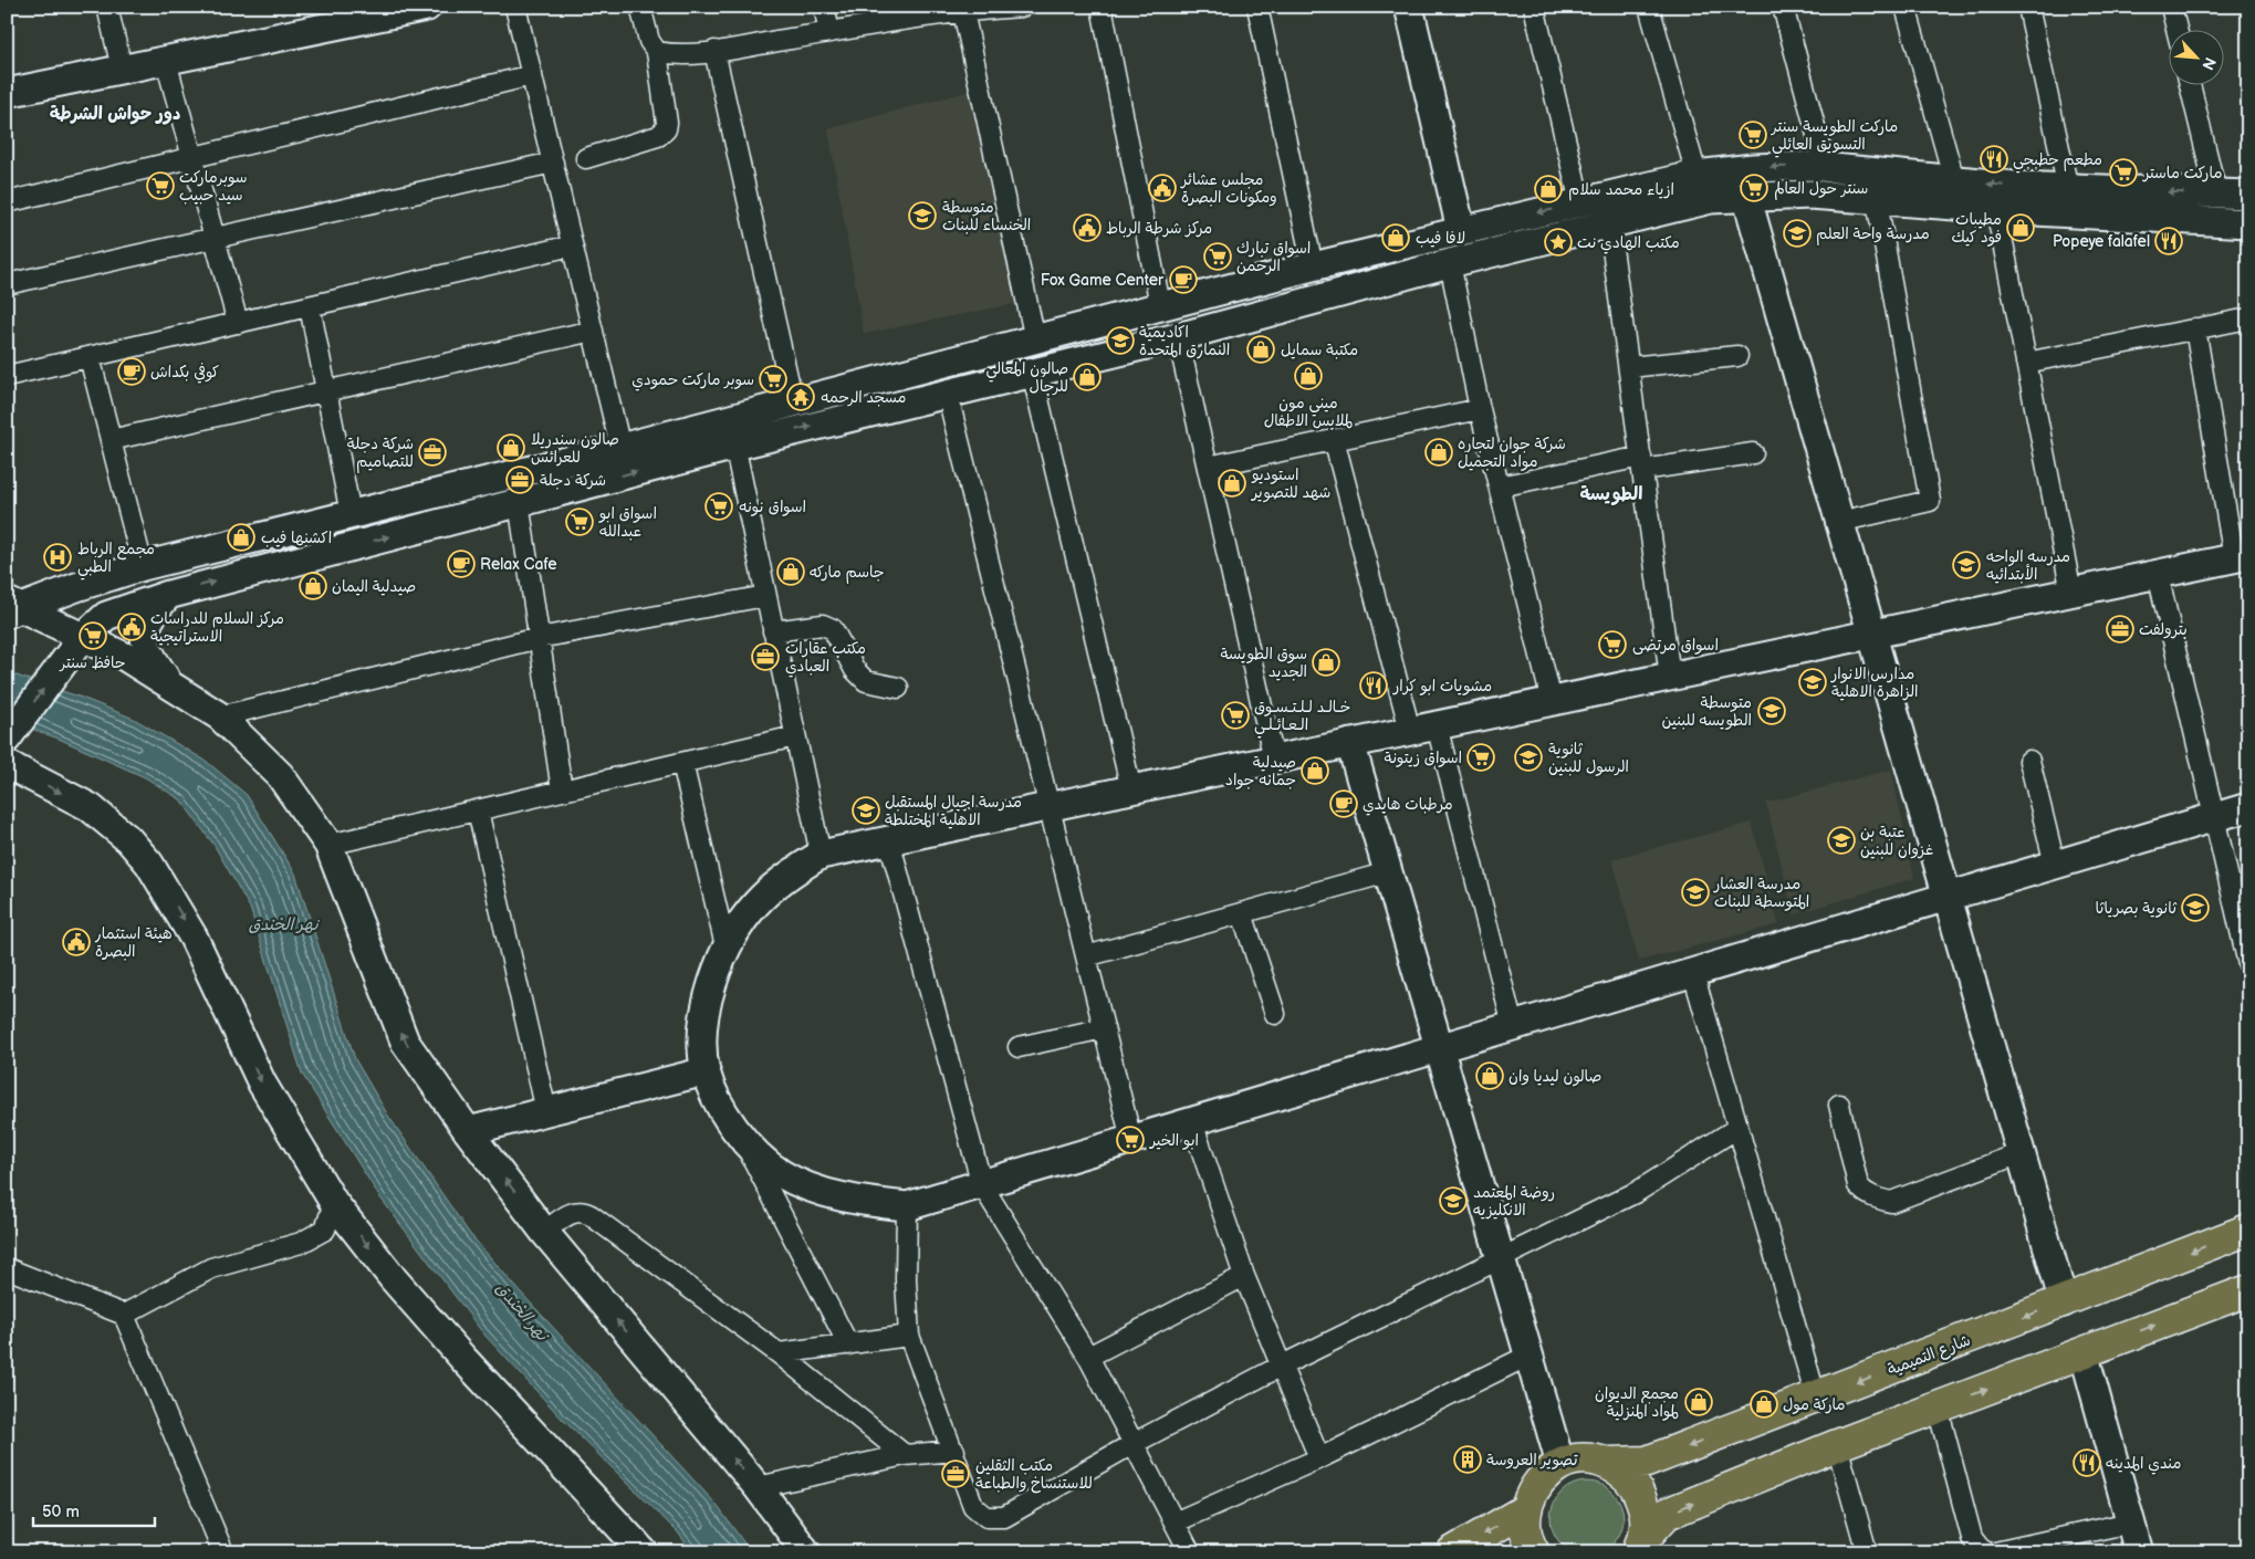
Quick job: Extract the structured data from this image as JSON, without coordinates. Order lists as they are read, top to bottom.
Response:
{
  "streets": {
    "main road": ["شارع التميمية"]
  },
  "districts": ["دور حواش الشرطة", "الطويسة"],
  "water": ["نهر الخندق"],
  "places": {
    "supermarket": [
      "ماركت الطويسة سنتر التسويق العائلي",
      "ماركت ماستر",
      "سوبرماركت سيد حبيب",
      "سنتر حول العالم",
      "اسواق تبارك الرحمن",
      "سوبر ماركت حمودي",
      "اسواق نونه",
      "اسواق ابو عبدالله",
      "حافظ سنتر",
      "اسواق مرتضى",
      "خـالـد لـلـتـسـوق الـعـائـلـي",
      "اسواق زيتونة",
      "ابو الخير"
    ],
    "restaurant": [
      "مطعم حطبجي",
      "Popeye falafel",
      "مشويات ابو كرار",
      "مندي المدينه"
    ],
    "public building": [
      "مجلس عشائر ومكونات البصرة",
      "مركز شرطة الرباط",
      "مركز السلام للدراسات الاستراتيجية",
      "هيئة استثمار البصرة"
    ],
    "shop": [
      "ازياء محمد سلام",
      "مطيبات فود كيك",
      "لافا فيب",
      "مكتبة سمايل",
      "ميني مون لملابس الاطفال",
      "صالون المعالي للرجال",
      "صالون سندريلا للعرائس",
      "شركة جوان لتجاره مواد التجميل",
      "استوديو شهد للتصوير",
      "اكشنها فيب",
      "جاسم ماركه",
      "صيدلية اليمان",
      "سوق الطويسة الجديد",
      "صيدلية جمانه جواد",
      "صالون ليديا وان",
      "مجمع الديوان لمواد المنزلية",
      "ماركة مول"
    ],
    "school or university": [
      "متوسطة الخنساء للبنات",
      "مدرسة واحة العلم",
      "اكاديمية النمارق المتحدة",
      "مدرسه الواحه الأبتدائيه",
      "مدارس الانوار الزاهرة الاهلية",
      "متوسطة الطويسه للبنين",
      "ثانوية الرسول للبنين",
      "مدرسة اجيال المستقبل الاهلية المختلطة",
      "عتبة بن غزوان للبنين",
      "مدرسة العشار المتوسطة للبنات",
      "ثانوية بصرياثا",
      "روضة المعتمد الانكليزيه"
    ],
    "place": ["مكتب الهادي نت"],
    "cafe": [
      "Fox Game Center",
      "كوفي بكداش",
      "Relax Cafe",
      "مرطبات هايدي"
    ],
    "temple": ["مسجد الرحمه"],
    "office": [
      "شركة دجلة للتصاميم",
      "شركة دجلة",
      "بترولفت",
      "مكتب عقارات العبادي",
      "مكتب الثقلين للاستنساخ والطباعة"
    ],
    "hospital": ["مجمع الرباط الطبي"],
    "building": ["تصوير العروسة"]
  },
  "scale_bar": "50 m",
  "north": "bottom right"
}
